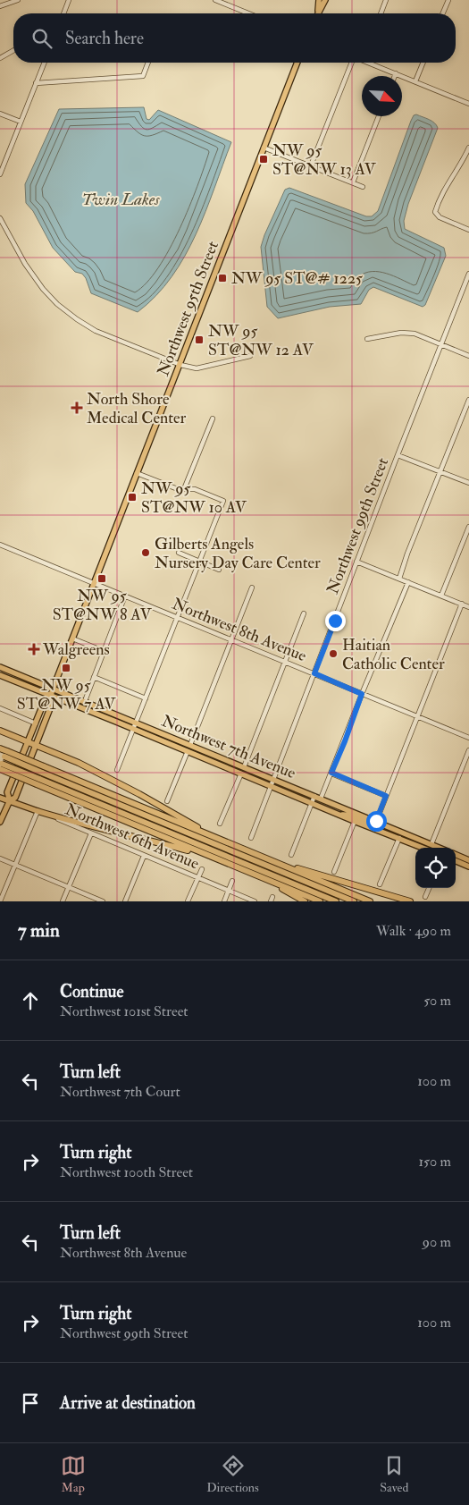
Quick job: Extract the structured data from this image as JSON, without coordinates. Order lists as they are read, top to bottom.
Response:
{
  "streets": {
    "main road": ["Northwest 95th Street", "Northwest 7th Avenue", "Northwest 6th Avenue"],
    "street": ["Northwest 99th Street", "Northwest 8th Avenue"]
  },
  "crossings": [
    ["Northwest 95th Street", "Northwest 8th Avenue"],
    ["Northwest 95th Street", "Northwest 7th Avenue"],
    ["Northwest 95th Street", "Northwest 6th Avenue"],
    ["Northwest 99th Street", "Northwest 8th Avenue"],
    ["Northwest 99th Street", "Northwest 7th Avenue"]
  ],
  "water": ["Twin Lakes"],
  "places": {
    "transit": [
      "NW 95 ST@NW 13 AV",
      "NW 95 ST@# 1225",
      "NW 95 ST@NW 12 AV",
      "NW 95 ST@NW 10 AV",
      "NW 95 ST@NW 8 AV",
      "NW 95 ST@NW 7 AV"
    ],
    "health": ["North Shore Medical Center", "Walgreens"],
    "other": ["Gilberts Angels Nursery Day Care Center", "Haitian Catholic Center"]
  },
  "north": "bottom right",
  "page": {
    "search": "Search here",
    "heading": ["7 min", "Walk · 490 m"],
    "list": [
      ["Continue", "Northwest 101st Street", "50 m"],
      ["Turn left", "Northwest 7th Court", "100 m"],
      ["Turn right", "Northwest 100th Street", "150 m"],
      ["Turn left", "Northwest 8th Avenue", "90 m"],
      ["Turn right", "Northwest 99th Street", "100 m"],
      "Arrive at destination"
    ],
    "nav": ["Map", "Directions", "Saved"]
  }
}
